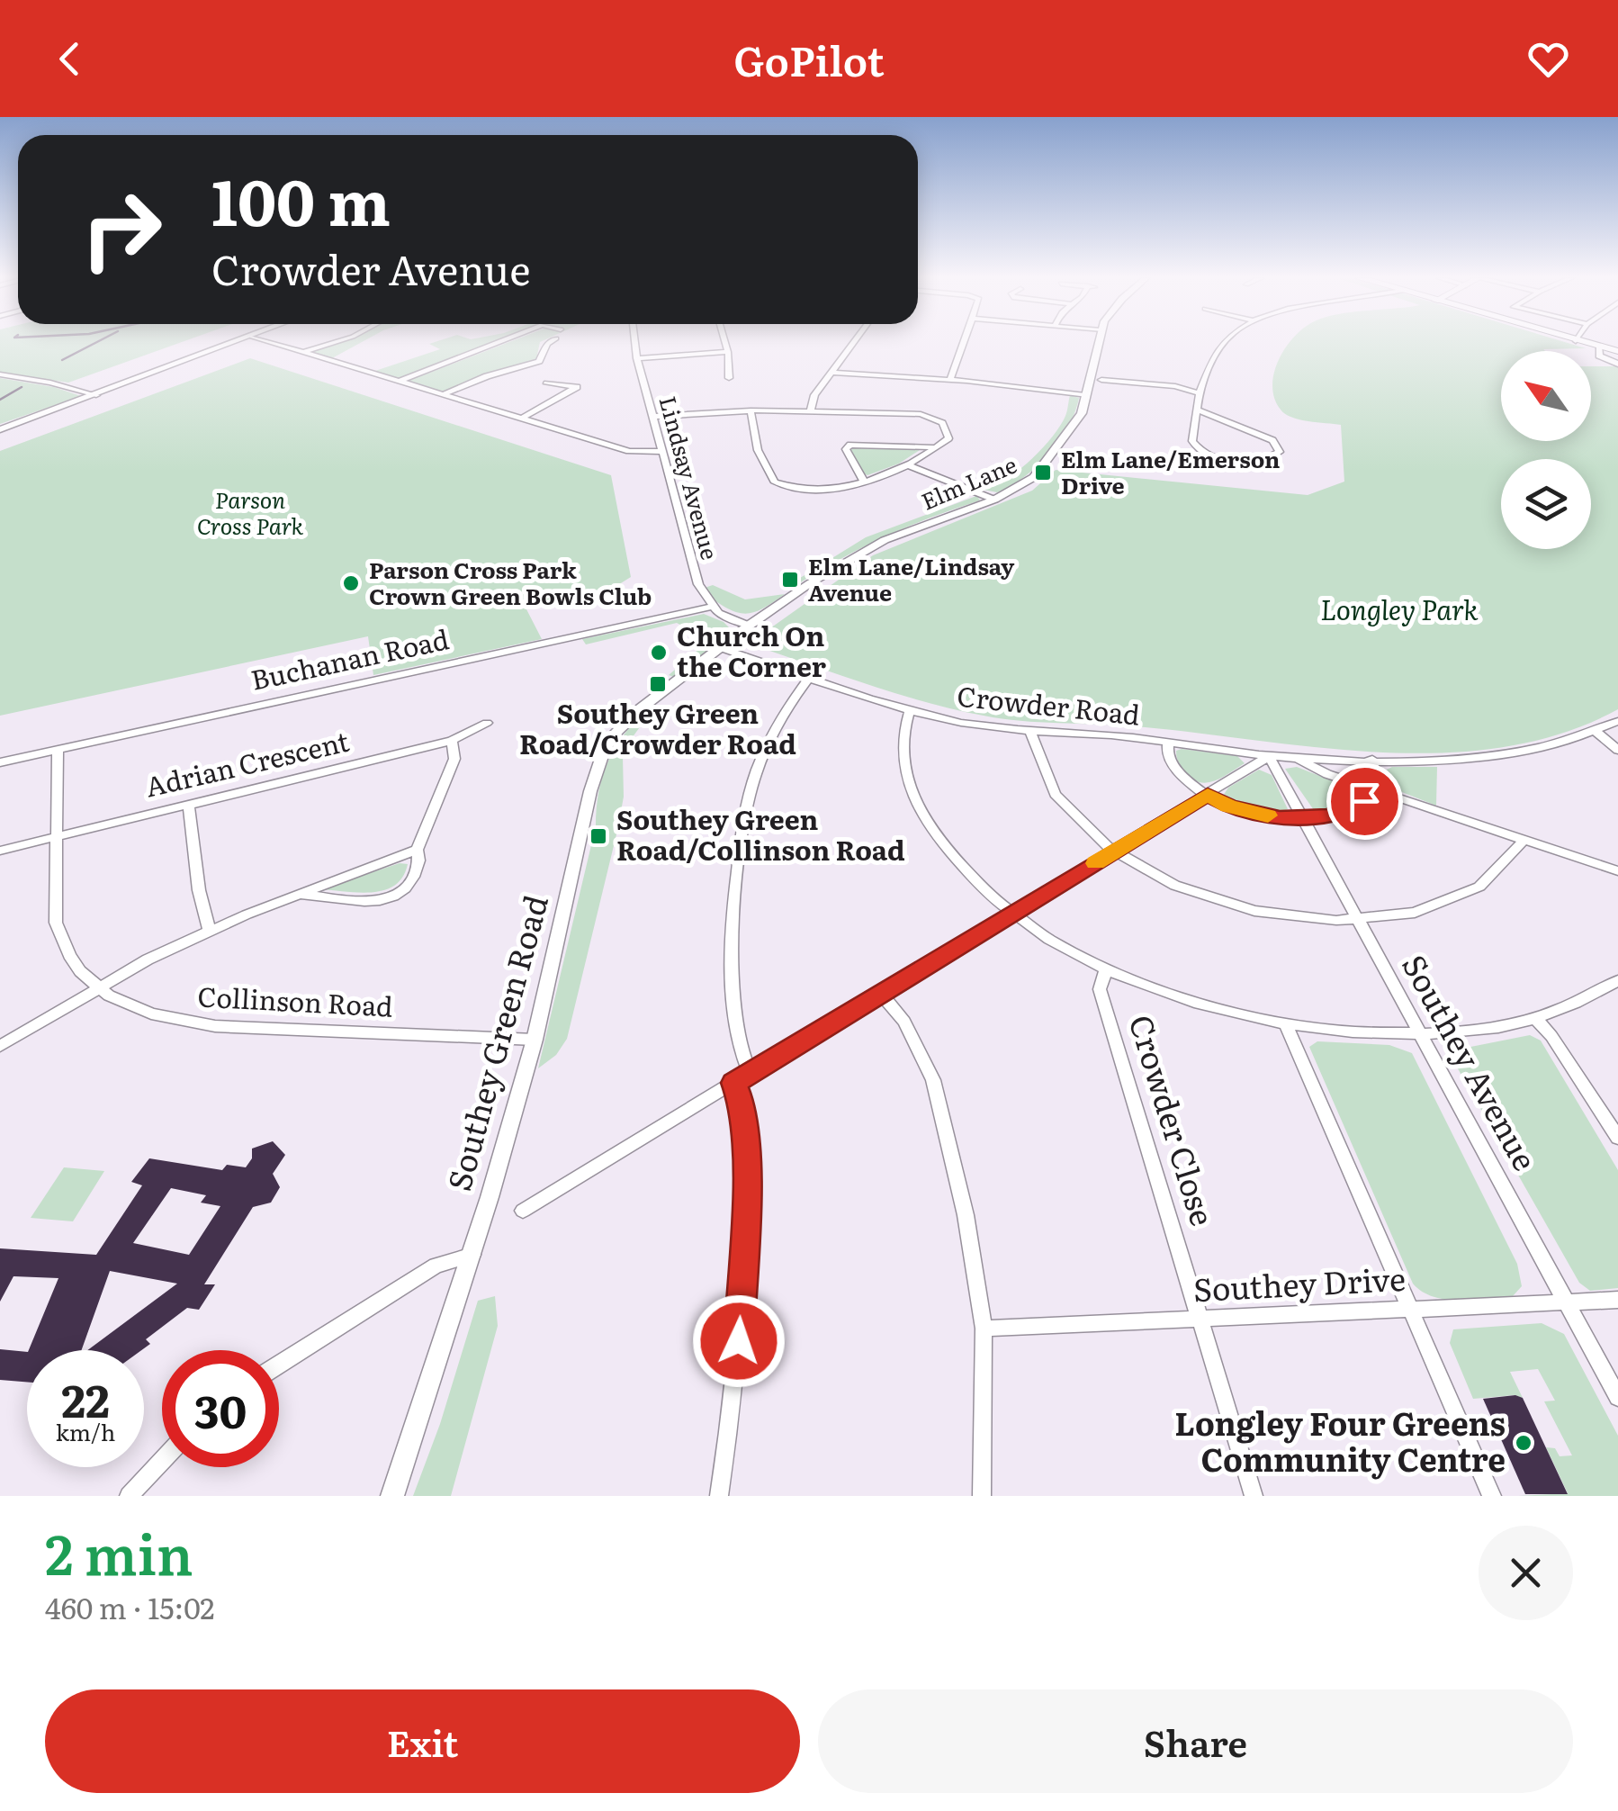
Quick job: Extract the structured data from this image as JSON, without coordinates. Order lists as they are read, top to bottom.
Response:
{
  "streets": {
    "street": [
      "Lindsay Avenue",
      "Elm Lane",
      "Buchanan Road",
      "Crowder Road",
      "Adrian Crescent",
      "Collinson Road",
      "Southey Green Road",
      "Southey Avenue",
      "Crowder Close",
      "Southey Drive"
    ]
  },
  "crossings": [
    ["Lindsay Avenue", "Buchanan Road"],
    ["Elm Lane", "Crowder Road"],
    ["Elm Lane", "Southey Green Road"],
    ["Buchanan Road", "Collinson Road"],
    ["Crowder Road", "Southey Green Road"],
    ["Crowder Road", "Southey Avenue"],
    ["Adrian Crescent", "Collinson Road"],
    ["Collinson Road", "Southey Green Road"],
    ["Southey Avenue", "Southey Drive"],
    ["Crowder Close", "Southey Drive"]
  ],
  "parks": ["Parson Cross Park", "Longley Park"],
  "places": {
    "transit": [
      "Elm Lane/Emerson Drive",
      "Elm Lane/Lindsay Avenue",
      "Southey Green Road/Crowder Road",
      "Southey Green Road/Collinson Road"
    ],
    "other": ["Parson Cross Park Crown Green Bowls Club", "Church On the Corner", "Longley Four Greens Community Centre"]
  },
  "north": "top left",
  "page": {
    "header": "GoPilot",
    "turn": ["100 m", "Crowder Avenue"],
    "speed": "22 km/h",
    "limit": "30",
    "heading": ["2 min", "460 m · 15:02"],
    "buttons": ["Exit", "Share"]
  }
}
